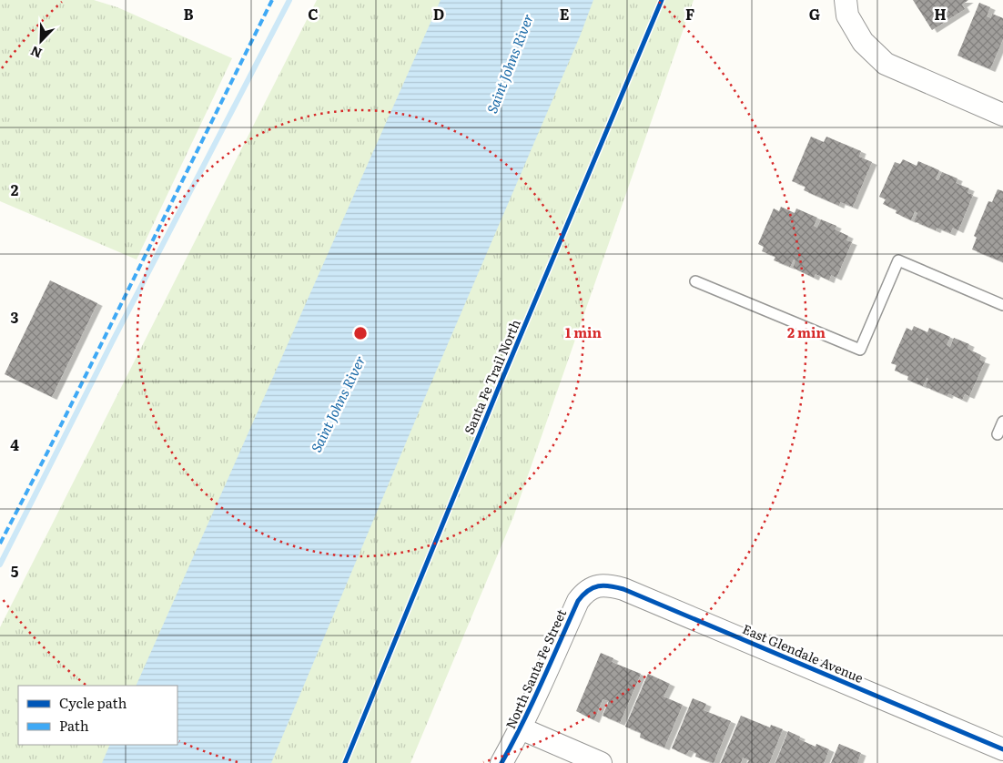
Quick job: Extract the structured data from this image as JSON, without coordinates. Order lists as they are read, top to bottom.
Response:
{
  "streets": {
    "street": ["East Glendale Avenue", "North Santa Fe Street"],
    "cycle path": ["Santa Fe Trail North"]
  },
  "crossings": [
    ["East Glendale Avenue", "North Santa Fe Street"]
  ],
  "water": ["Saint Johns River"],
  "legend": ["Cycle path", "Path"],
  "north": "bottom left",
  "grid": {
    "columns": [
      "B",
      "C",
      "D",
      "E",
      "F",
      "G",
      "H"
    ],
    "rows": [
      "2",
      "3",
      "4",
      "5"
    ]
  },
  "rings": ["1 min", "2 min"]
}
